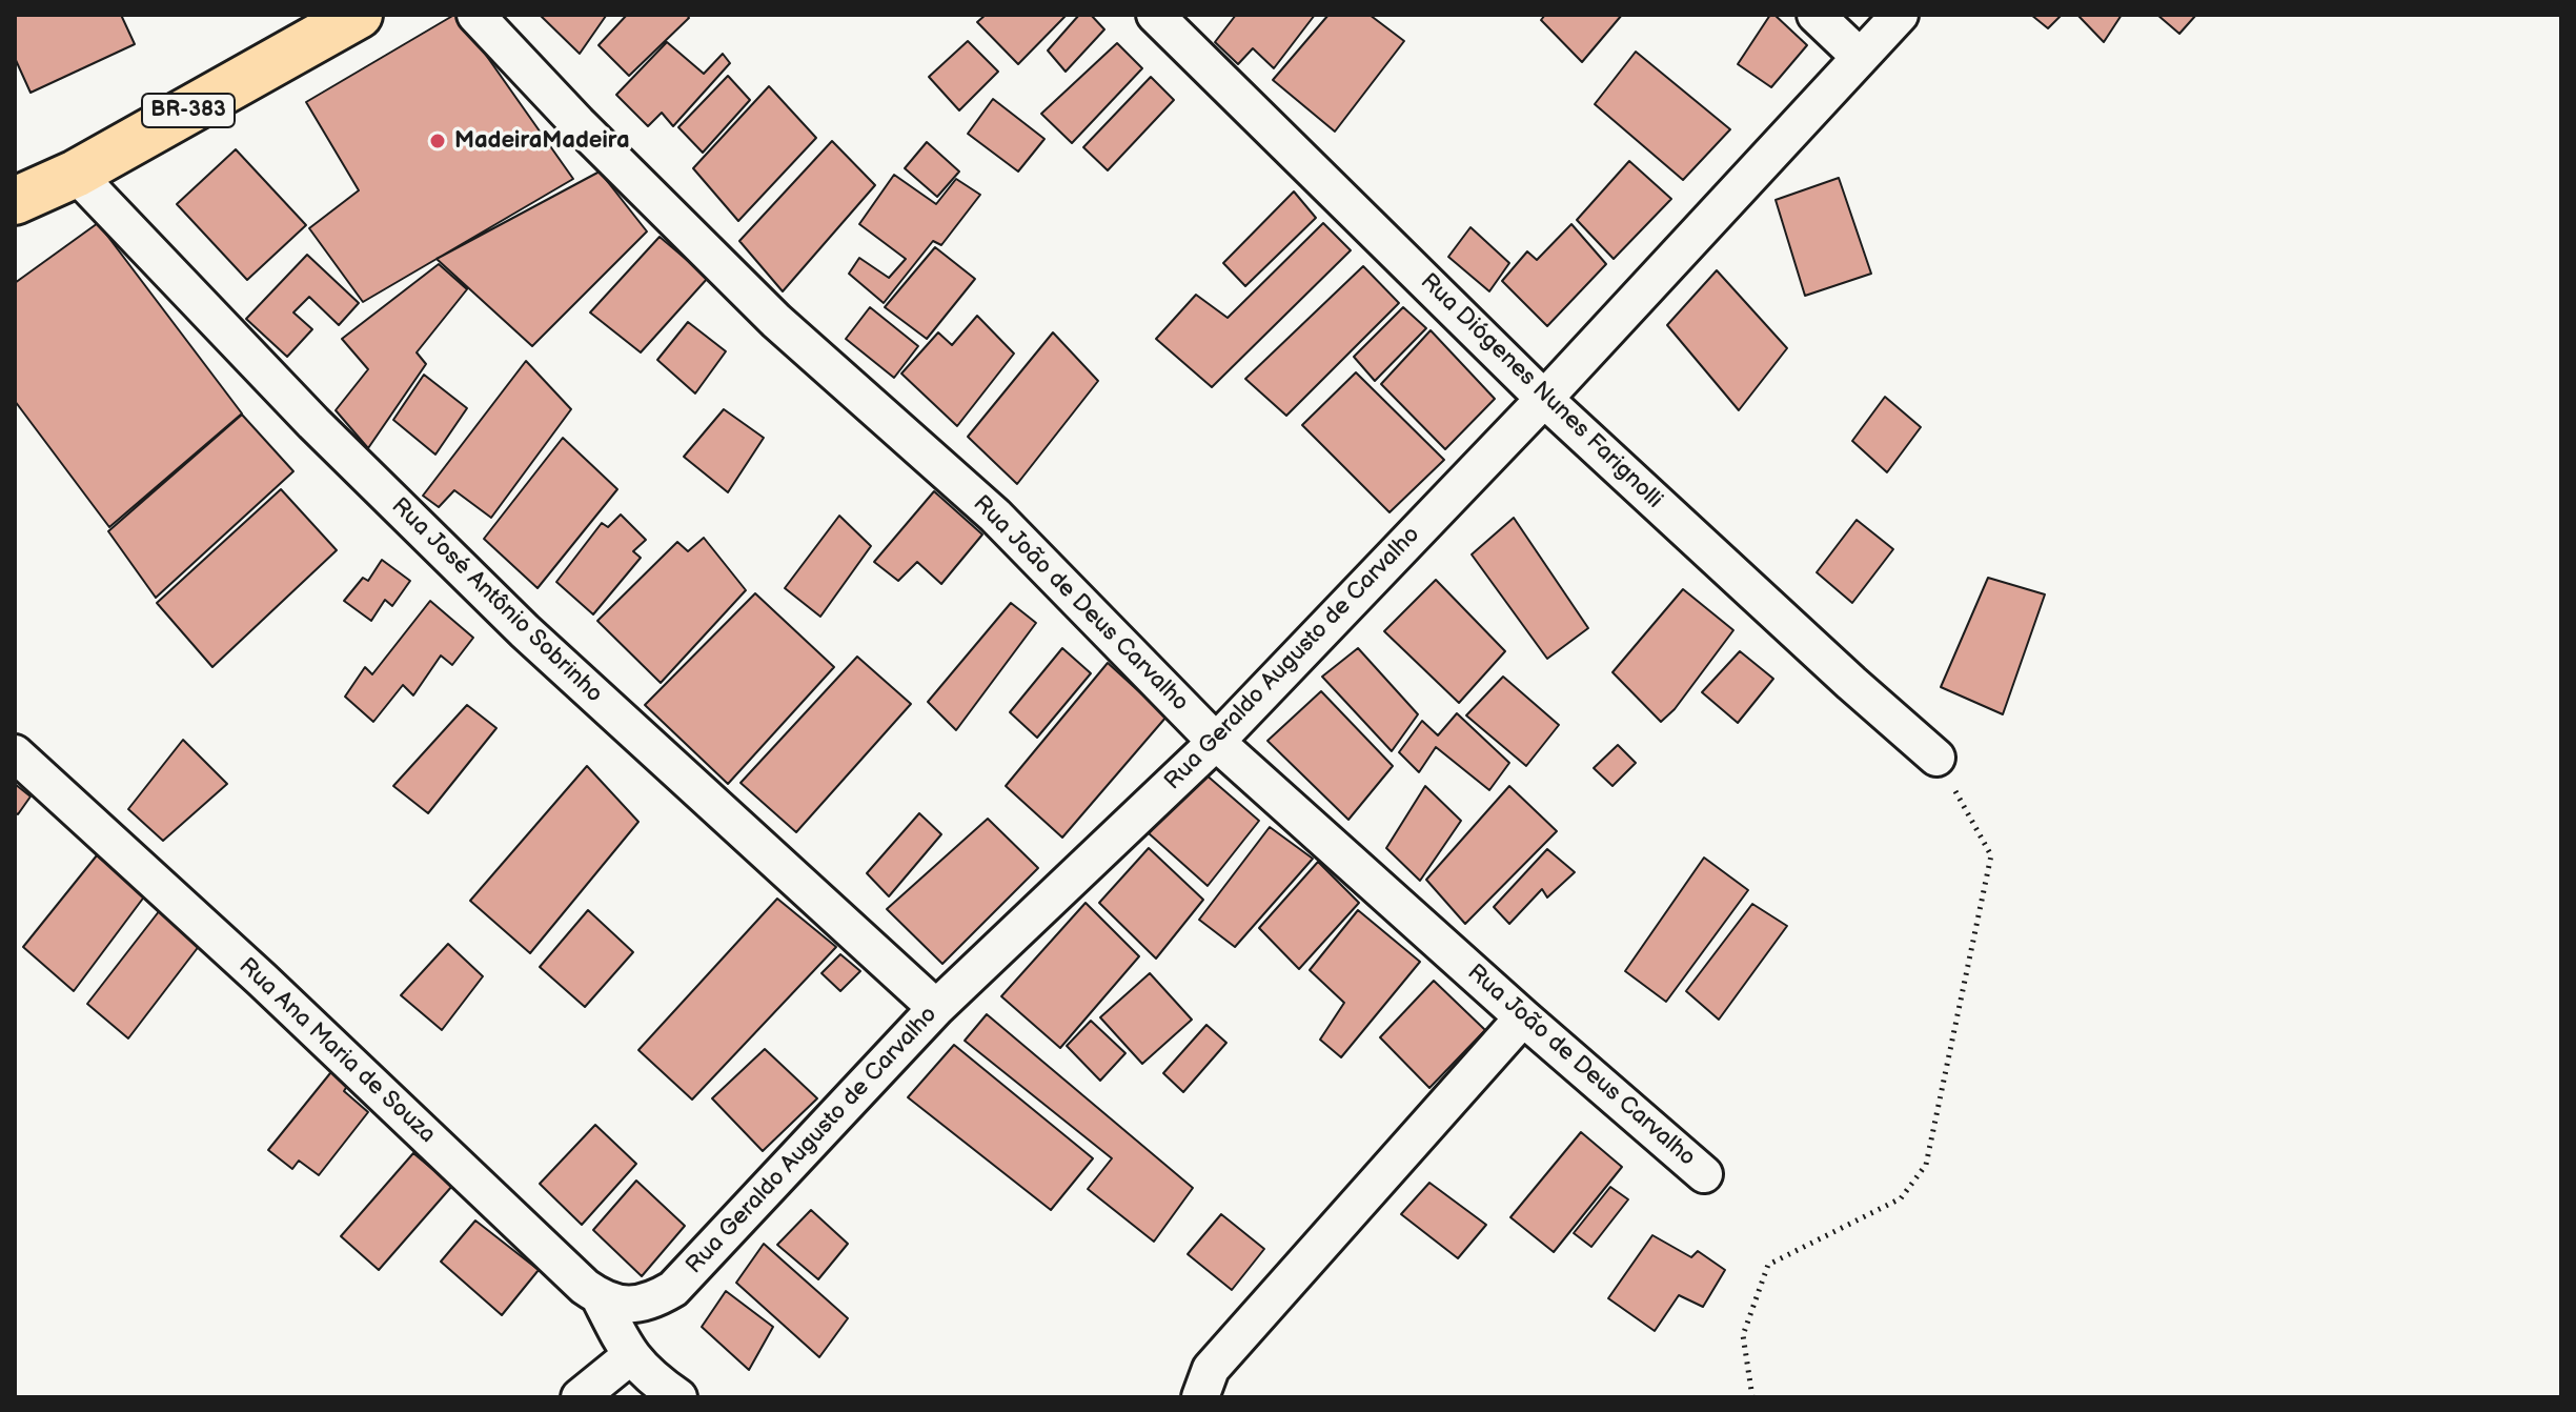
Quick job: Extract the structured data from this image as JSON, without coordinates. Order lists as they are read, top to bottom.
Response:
{
  "streets": {
    "highway": ["BR-383"],
    "street": [
      "Rua Diógenes Nunes Farignolli",
      "Rua José Antônio Sobrinho",
      "Rua João de Deus Carvalho",
      "Rua Geraldo Augusto de Carvalho",
      "Rua Ana Maria de Souza"
    ]
  },
  "crossings": [
    ["BR-383", "Rua José Antônio Sobrinho"],
    ["Rua Diógenes Nunes Farignolli", "Rua Geraldo Augusto de Carvalho"],
    ["Rua José Antônio Sobrinho", "Rua Geraldo Augusto de Carvalho"],
    ["Rua João de Deus Carvalho", "Rua Geraldo Augusto de Carvalho"],
    ["Rua Geraldo Augusto de Carvalho", "Rua Ana Maria de Souza"]
  ],
  "places": ["MadeiraMadeira"]
}
